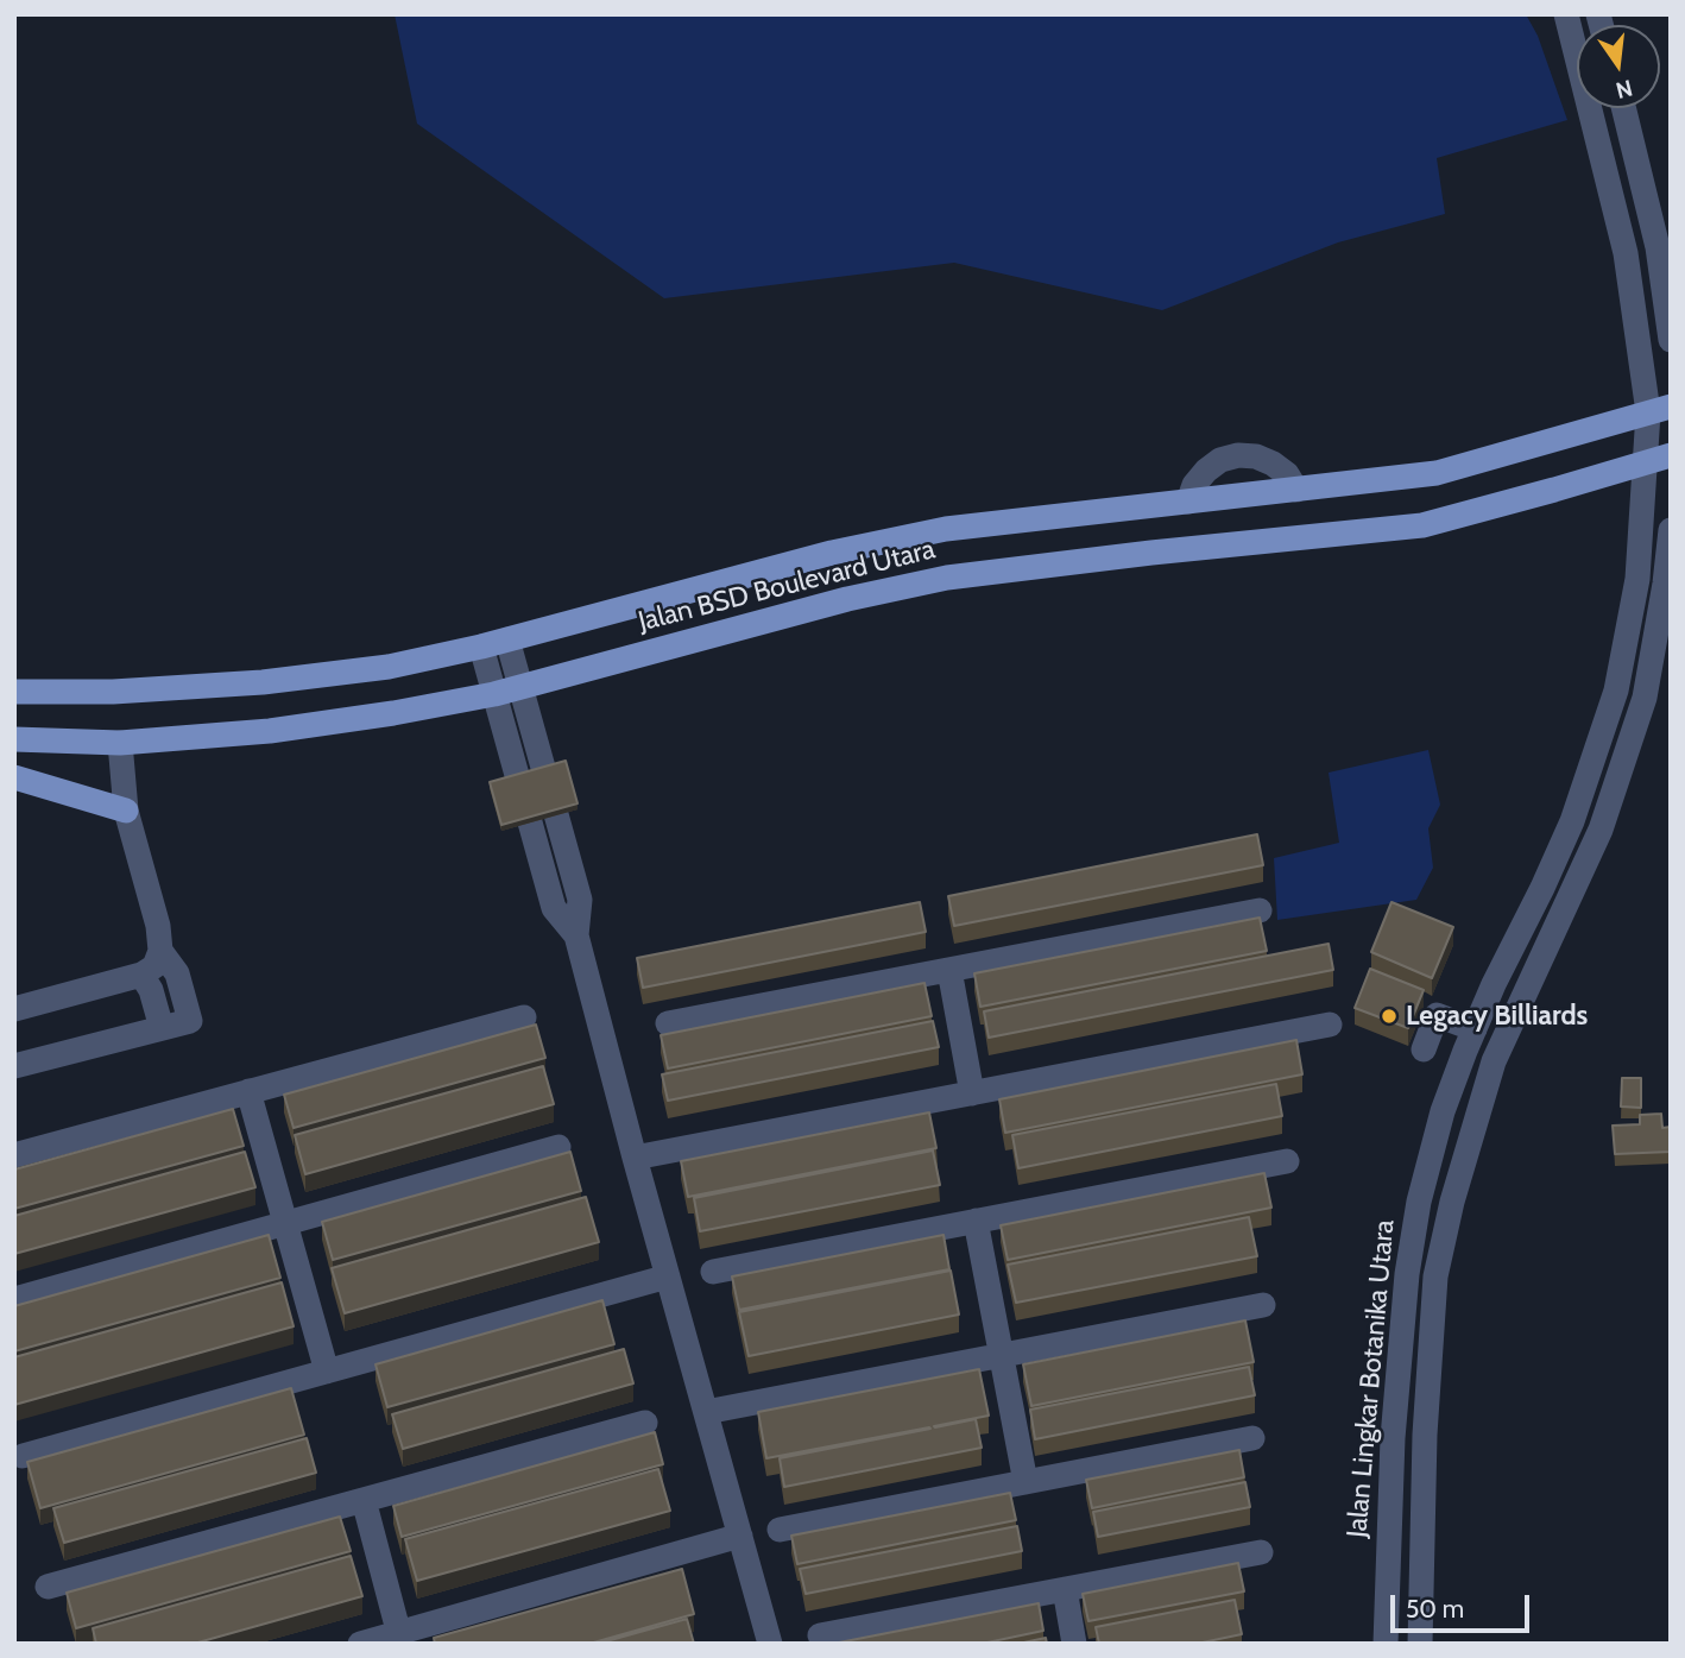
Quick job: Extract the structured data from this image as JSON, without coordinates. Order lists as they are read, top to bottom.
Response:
{
  "streets": {
    "main road": ["Jalan BSD Boulevard Utara"],
    "street": ["Jalan Lingkar Botanika Utara"]
  },
  "crossings": [
    ["Jalan BSD Boulevard Utara", "Jalan Lingkar Botanika Utara"]
  ],
  "places": ["Legacy Billiards"],
  "scale_bar": "50 m",
  "north": "bottom"
}
